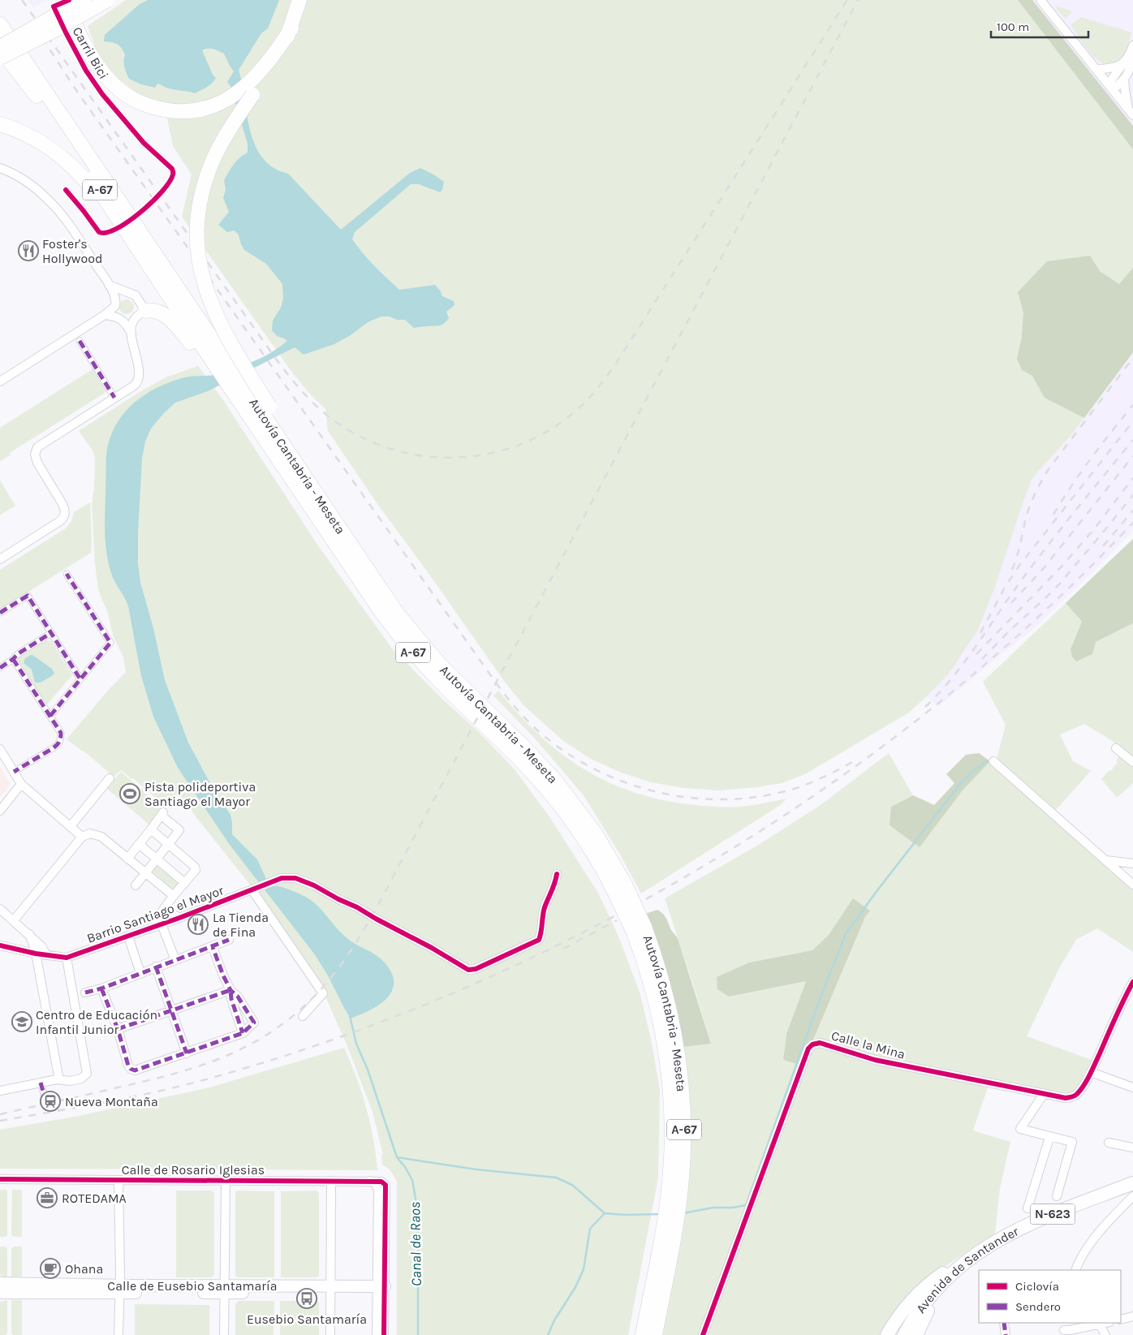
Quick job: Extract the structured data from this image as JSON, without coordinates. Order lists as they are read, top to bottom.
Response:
{
  "streets": {
    "highway": [
      "A-67",
      "Autovía Cantabria - Meseta",
      "N-623",
      "Avenida de Santander"
    ],
    "main road": ["Calle de Eusebio Santamaría"],
    "street": ["Barrio Santiago el Mayor", "Calle la Mina", "Calle de Rosario Iglesias"],
    "cycle path": ["Carril Bici"]
  },
  "crossings": [
    ["Calle de Rosario Iglesias", "Calle de Eusebio Santamaría"],
    ["N-623", "Avenida de Santander"]
  ],
  "water": ["Canal de Raos"],
  "places": {
    "restaurant": ["Foster's Hollywood", "La Tienda de Fina"],
    "sports": ["Pista polideportiva Santiago el Mayor"],
    "school or university": ["Centro de Educación Infantil Junior"],
    "station": ["Nueva Montaña"],
    "office": ["ROTEDAMA"],
    "cafe": ["Ohana"],
    "bus stop": ["Eusebio Santamaría"]
  },
  "legend": ["Ciclovía", "Sendero"],
  "scale_bar": "100 m"
}
